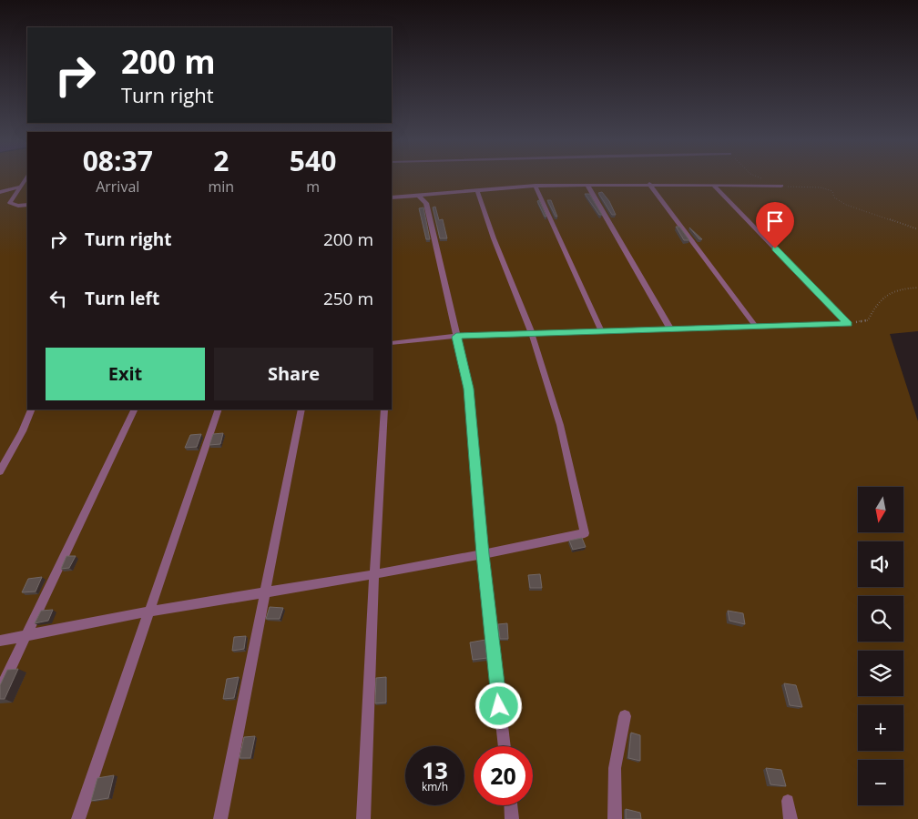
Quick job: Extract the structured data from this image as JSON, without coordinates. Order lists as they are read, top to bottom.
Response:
{
  "north": "bottom",
  "page": {
    "turn": ["200 m", "Turn right"],
    "eta": [
      "08:37",
      "Arrival",
      "2",
      "min",
      "540",
      "m"
    ],
    "list": [
      {
        "name": "Turn right",
        "value": "200 m"
      },
      {
        "name": "Turn left",
        "value": "250 m"
      }
    ],
    "buttons": ["Exit", "Share"],
    "map_buttons": ["+", "−"],
    "speed": "13 km/h",
    "limit": "20"
  }
}
